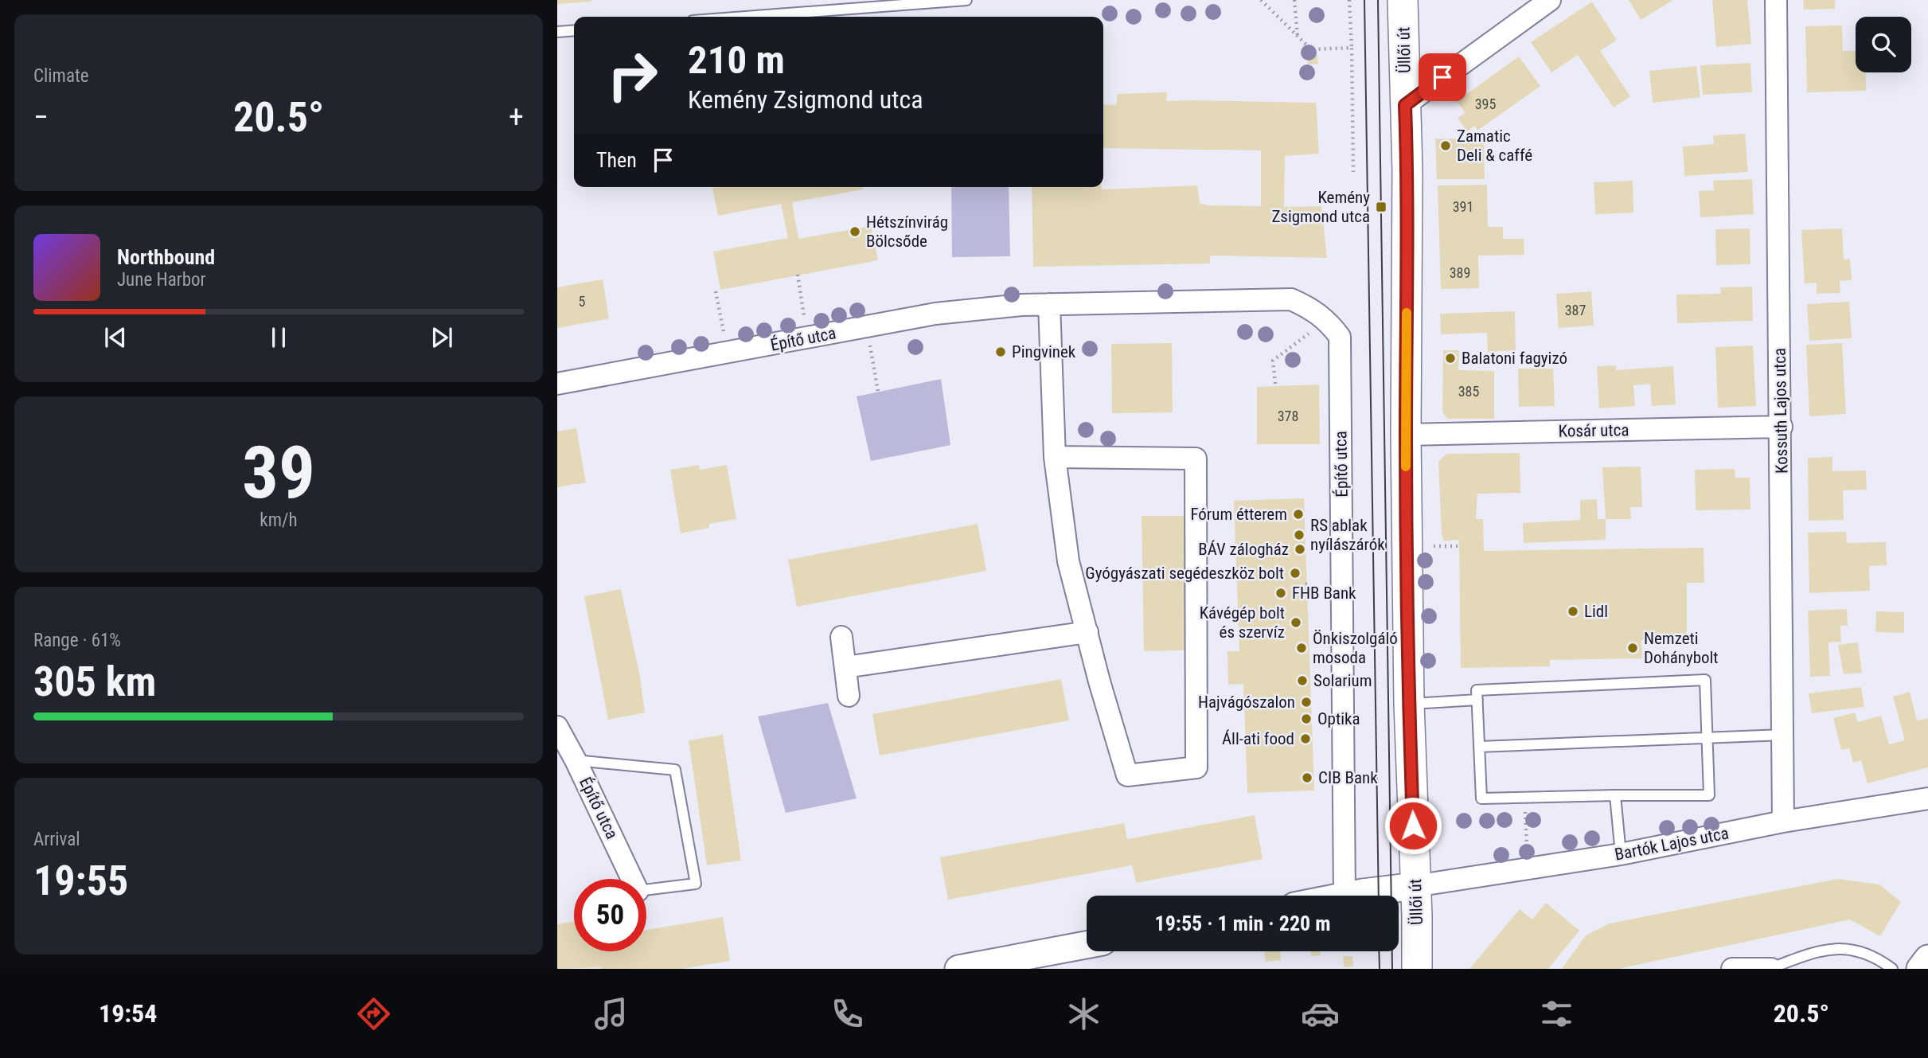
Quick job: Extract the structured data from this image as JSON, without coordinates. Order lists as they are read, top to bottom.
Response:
{
  "streets": {
    "main road": ["Üllői út"],
    "street": [
      "Építő utca",
      "Kossuth Lajos utca",
      "Kosár utca",
      "Bartók Lajos utca"
    ]
  },
  "crossings": [
    ["Üllői út", "Kosár utca"],
    ["Üllői út", "Bartók Lajos utca"],
    ["Kossuth Lajos utca", "Kosár utca"],
    ["Kossuth Lajos utca", "Bartók Lajos utca"]
  ],
  "places": {
    "other": [
      "Zamatic Deli & caffé",
      "Hétszínvirág Bölcsőde",
      "Pingvinek",
      "Balatoni fagyizó",
      "Fórum étterem",
      "RS ablak nyílászárók",
      "BÁV zálogház",
      "Gyógyászati segédeszköz bolt",
      "FHB Bank",
      "Lidl",
      "Kávégép bolt és szervíz",
      "Önkiszolgáló mosoda",
      "Nemzeti Dohánybolt",
      "Solarium",
      "Hajvágószalon",
      "Optika",
      "Áll-ati food",
      "CIB Bank"
    ],
    "transit": ["Kemény Zsigmond utca"]
  },
  "house_numbers": [
    "395",
    "391",
    "389",
    "5",
    "387",
    "385",
    "378"
  ],
  "page": {
    "tile": [
      "Climate",
      ["39", "km/h"],
      ["Range · 61%", "305 km"],
      ["Arrival", "19:55"]
    ],
    "turn": ["210 m", "Kemény Zsigmond utca"],
    "heat": ["−", "20.5°", "+"],
    "then": "Then",
    "song": ["Northbound", "June Harbor"],
    "limit": "50",
    "trip": "19:55 · 1 min · 220 m",
    "tabs": ["19:54", "20.5°"]
  }
}
